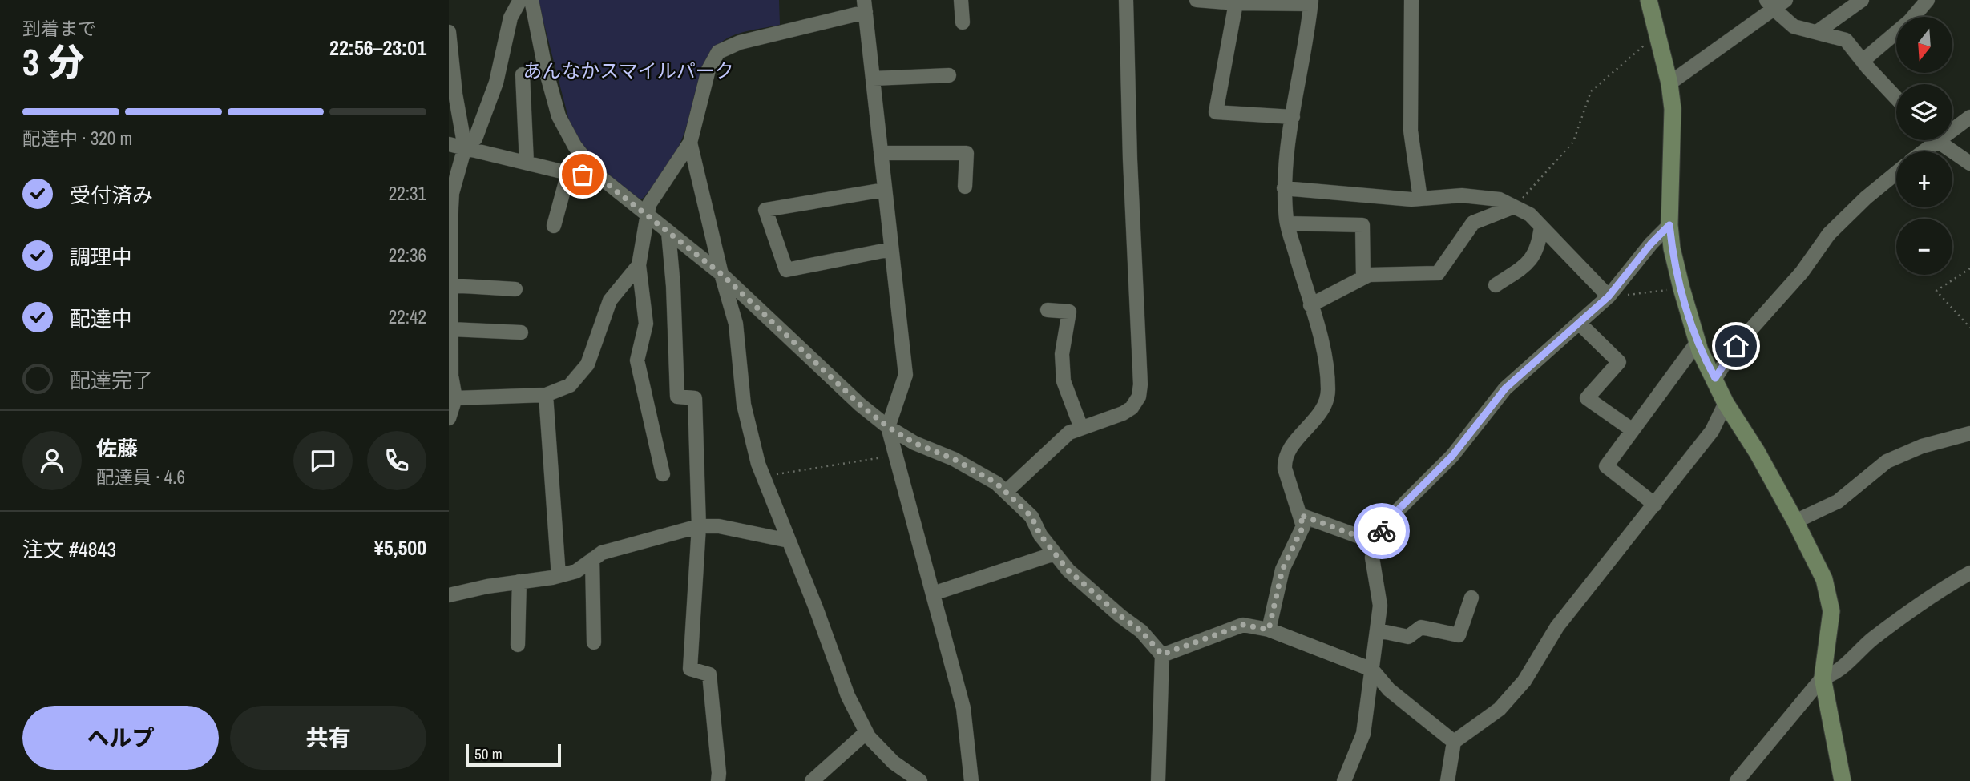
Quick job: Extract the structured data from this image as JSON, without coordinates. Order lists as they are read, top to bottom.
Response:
{
  "parks": ["あんなかスマイルパーク"],
  "scale_bar": "50 m",
  "north": "bottom",
  "page": {
    "heading": ["3 分", "到着まで", "22:56–23:01"],
    "panel": [
      "佐藤",
      "配達員 · 4.6",
      "注文 #4843",
      "¥5,500"
    ],
    "map_buttons": ["+", "−"],
    "bar": "配達中 · 320 m",
    "list": [
      ["受付済み", "22:31"],
      ["調理中", "22:36"],
      ["配達中", "22:42"],
      "配達完了"
    ],
    "buttons": ["ヘルプ", "共有"],
    "scale": "50 m"
  }
}
